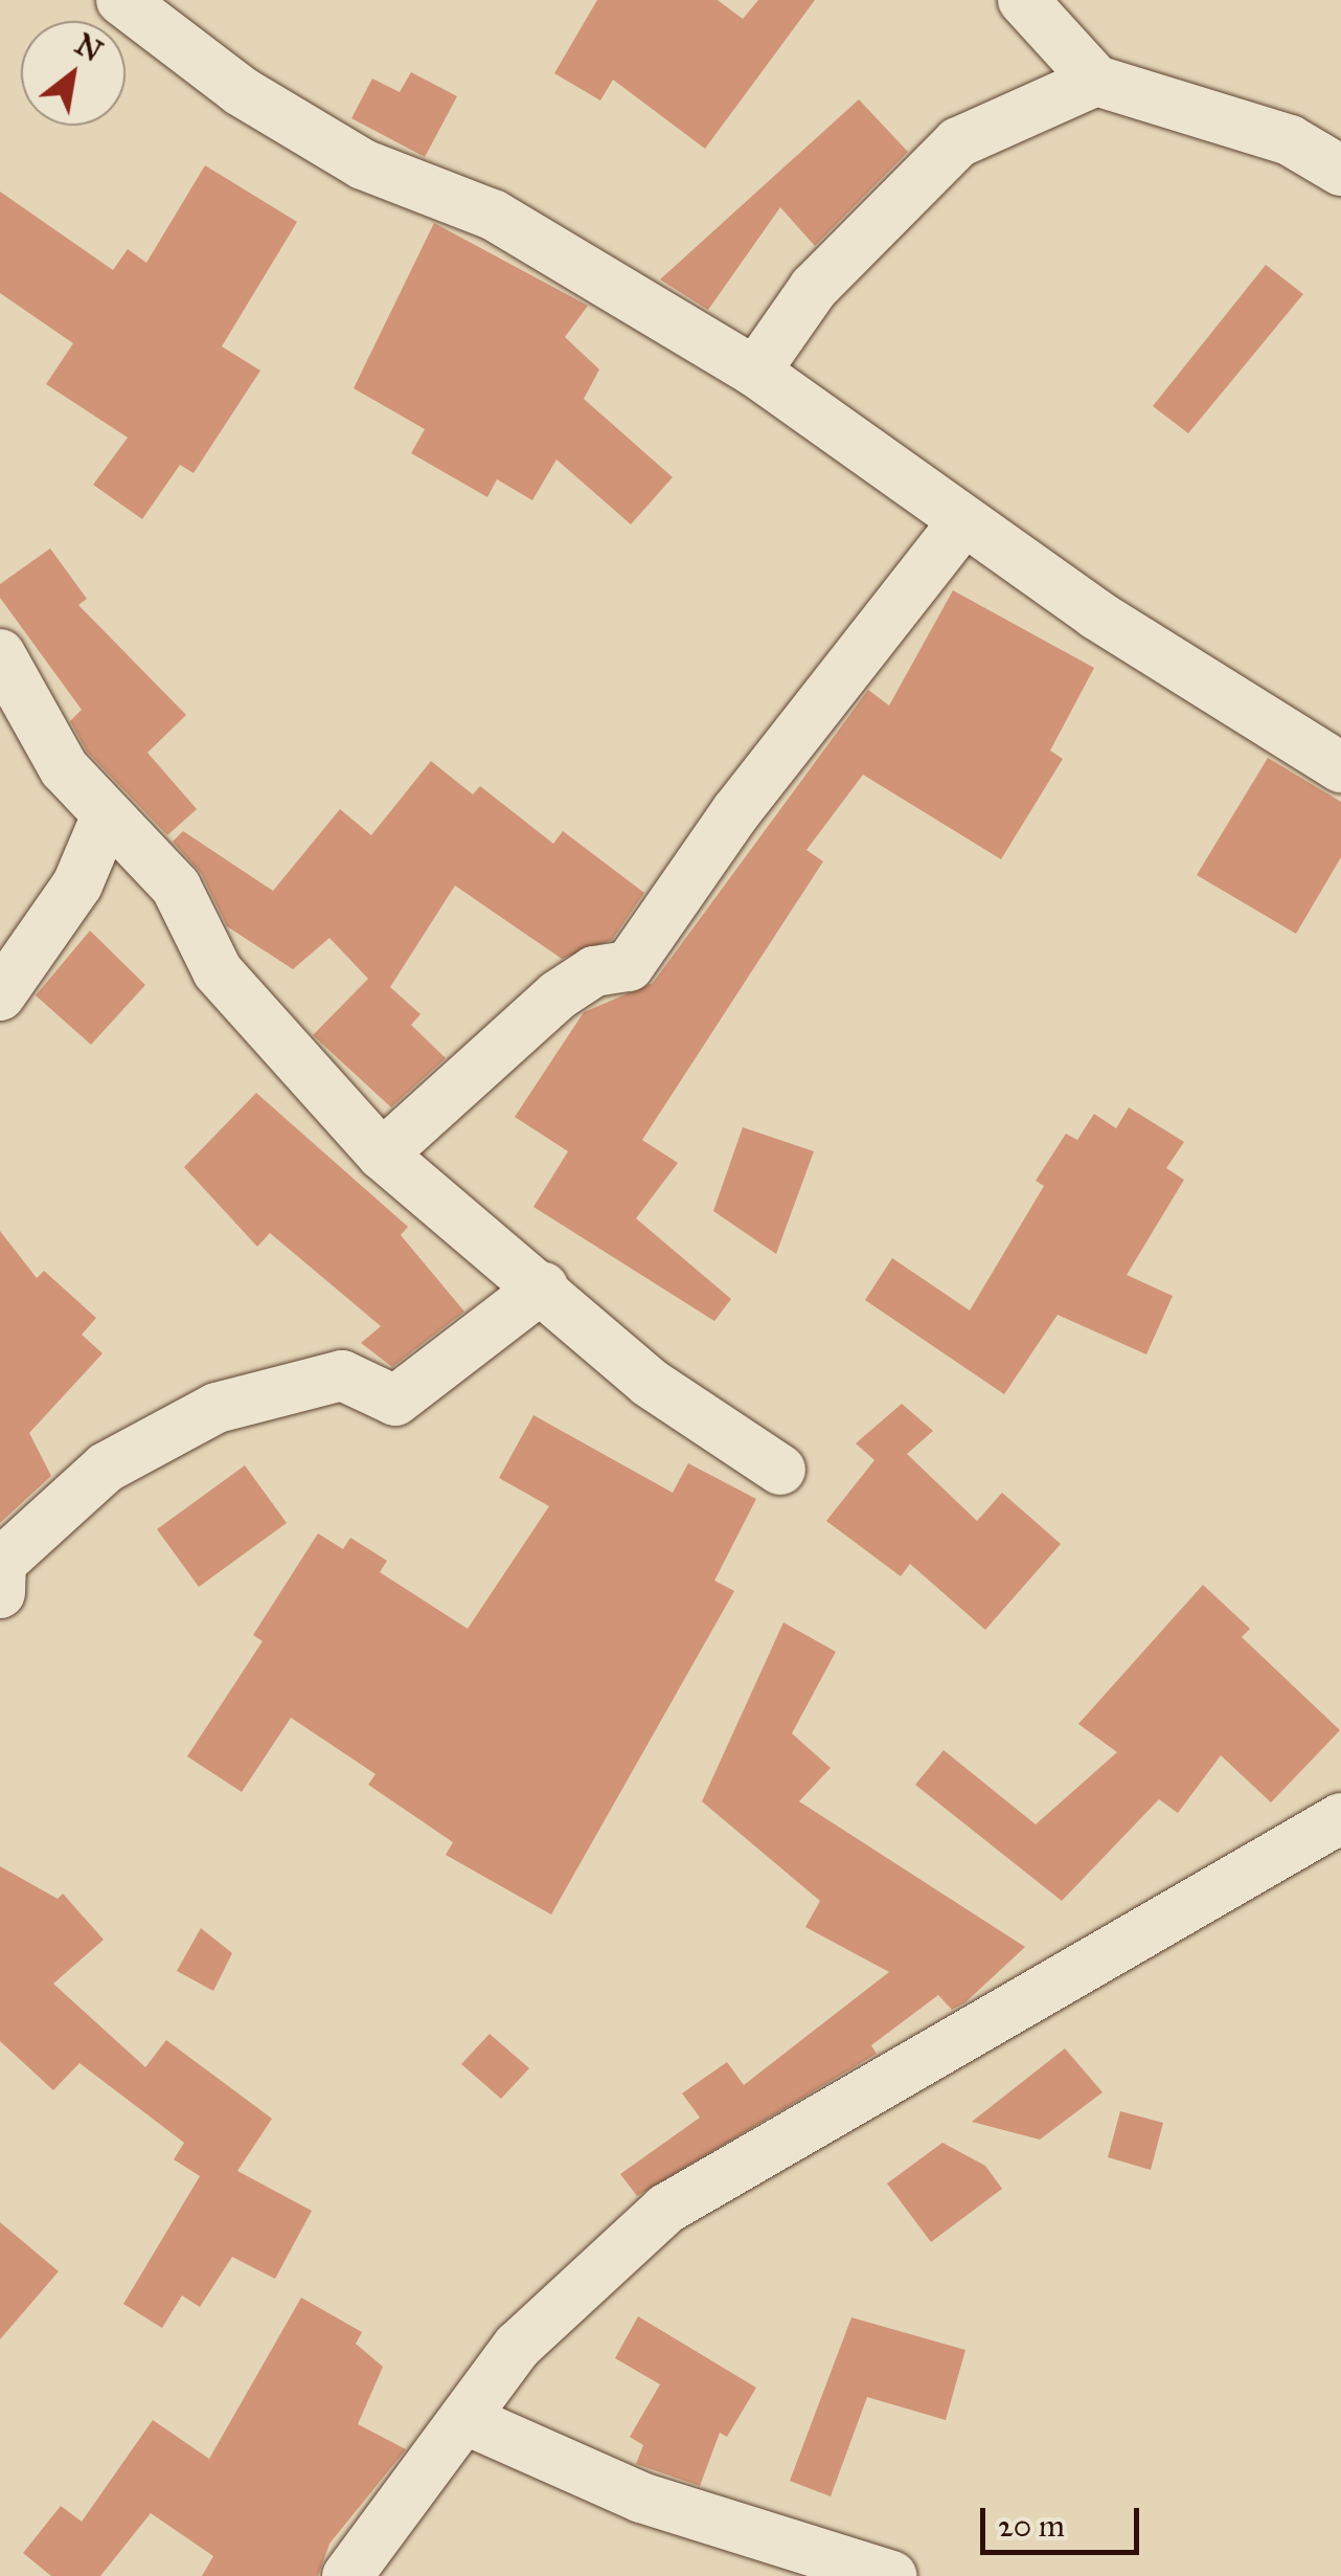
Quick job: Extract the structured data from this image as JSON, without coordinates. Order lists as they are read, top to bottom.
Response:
{
  "scale_bar": "20 m",
  "north": "top right"
}
